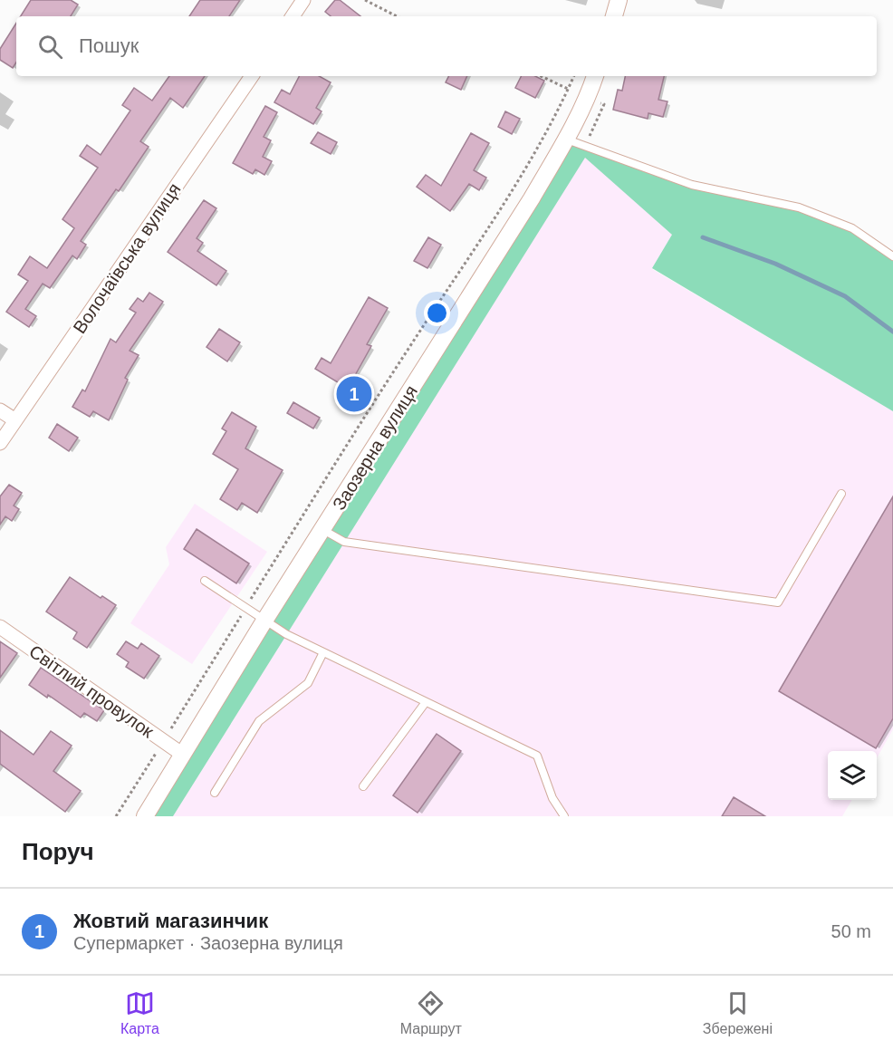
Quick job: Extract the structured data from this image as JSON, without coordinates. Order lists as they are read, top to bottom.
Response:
{
  "streets": {
    "street": ["Волочаївська вулиця", "Заозерна вулиця", "Світлий провулок"]
  },
  "crossings": [
    ["Заозерна вулиця", "Світлий провулок"]
  ],
  "page": {
    "search": "Пошук",
    "pins": "1",
    "heading": "Поруч",
    "list": [
      {
        "mark": "1",
        "name": "Жовтий магазинчик",
        "note": "Супермаркет · Заозерна вулиця",
        "value": "50 m"
      }
    ],
    "nav": ["Карта", "Маршрут", "Збережені"]
  }
}
